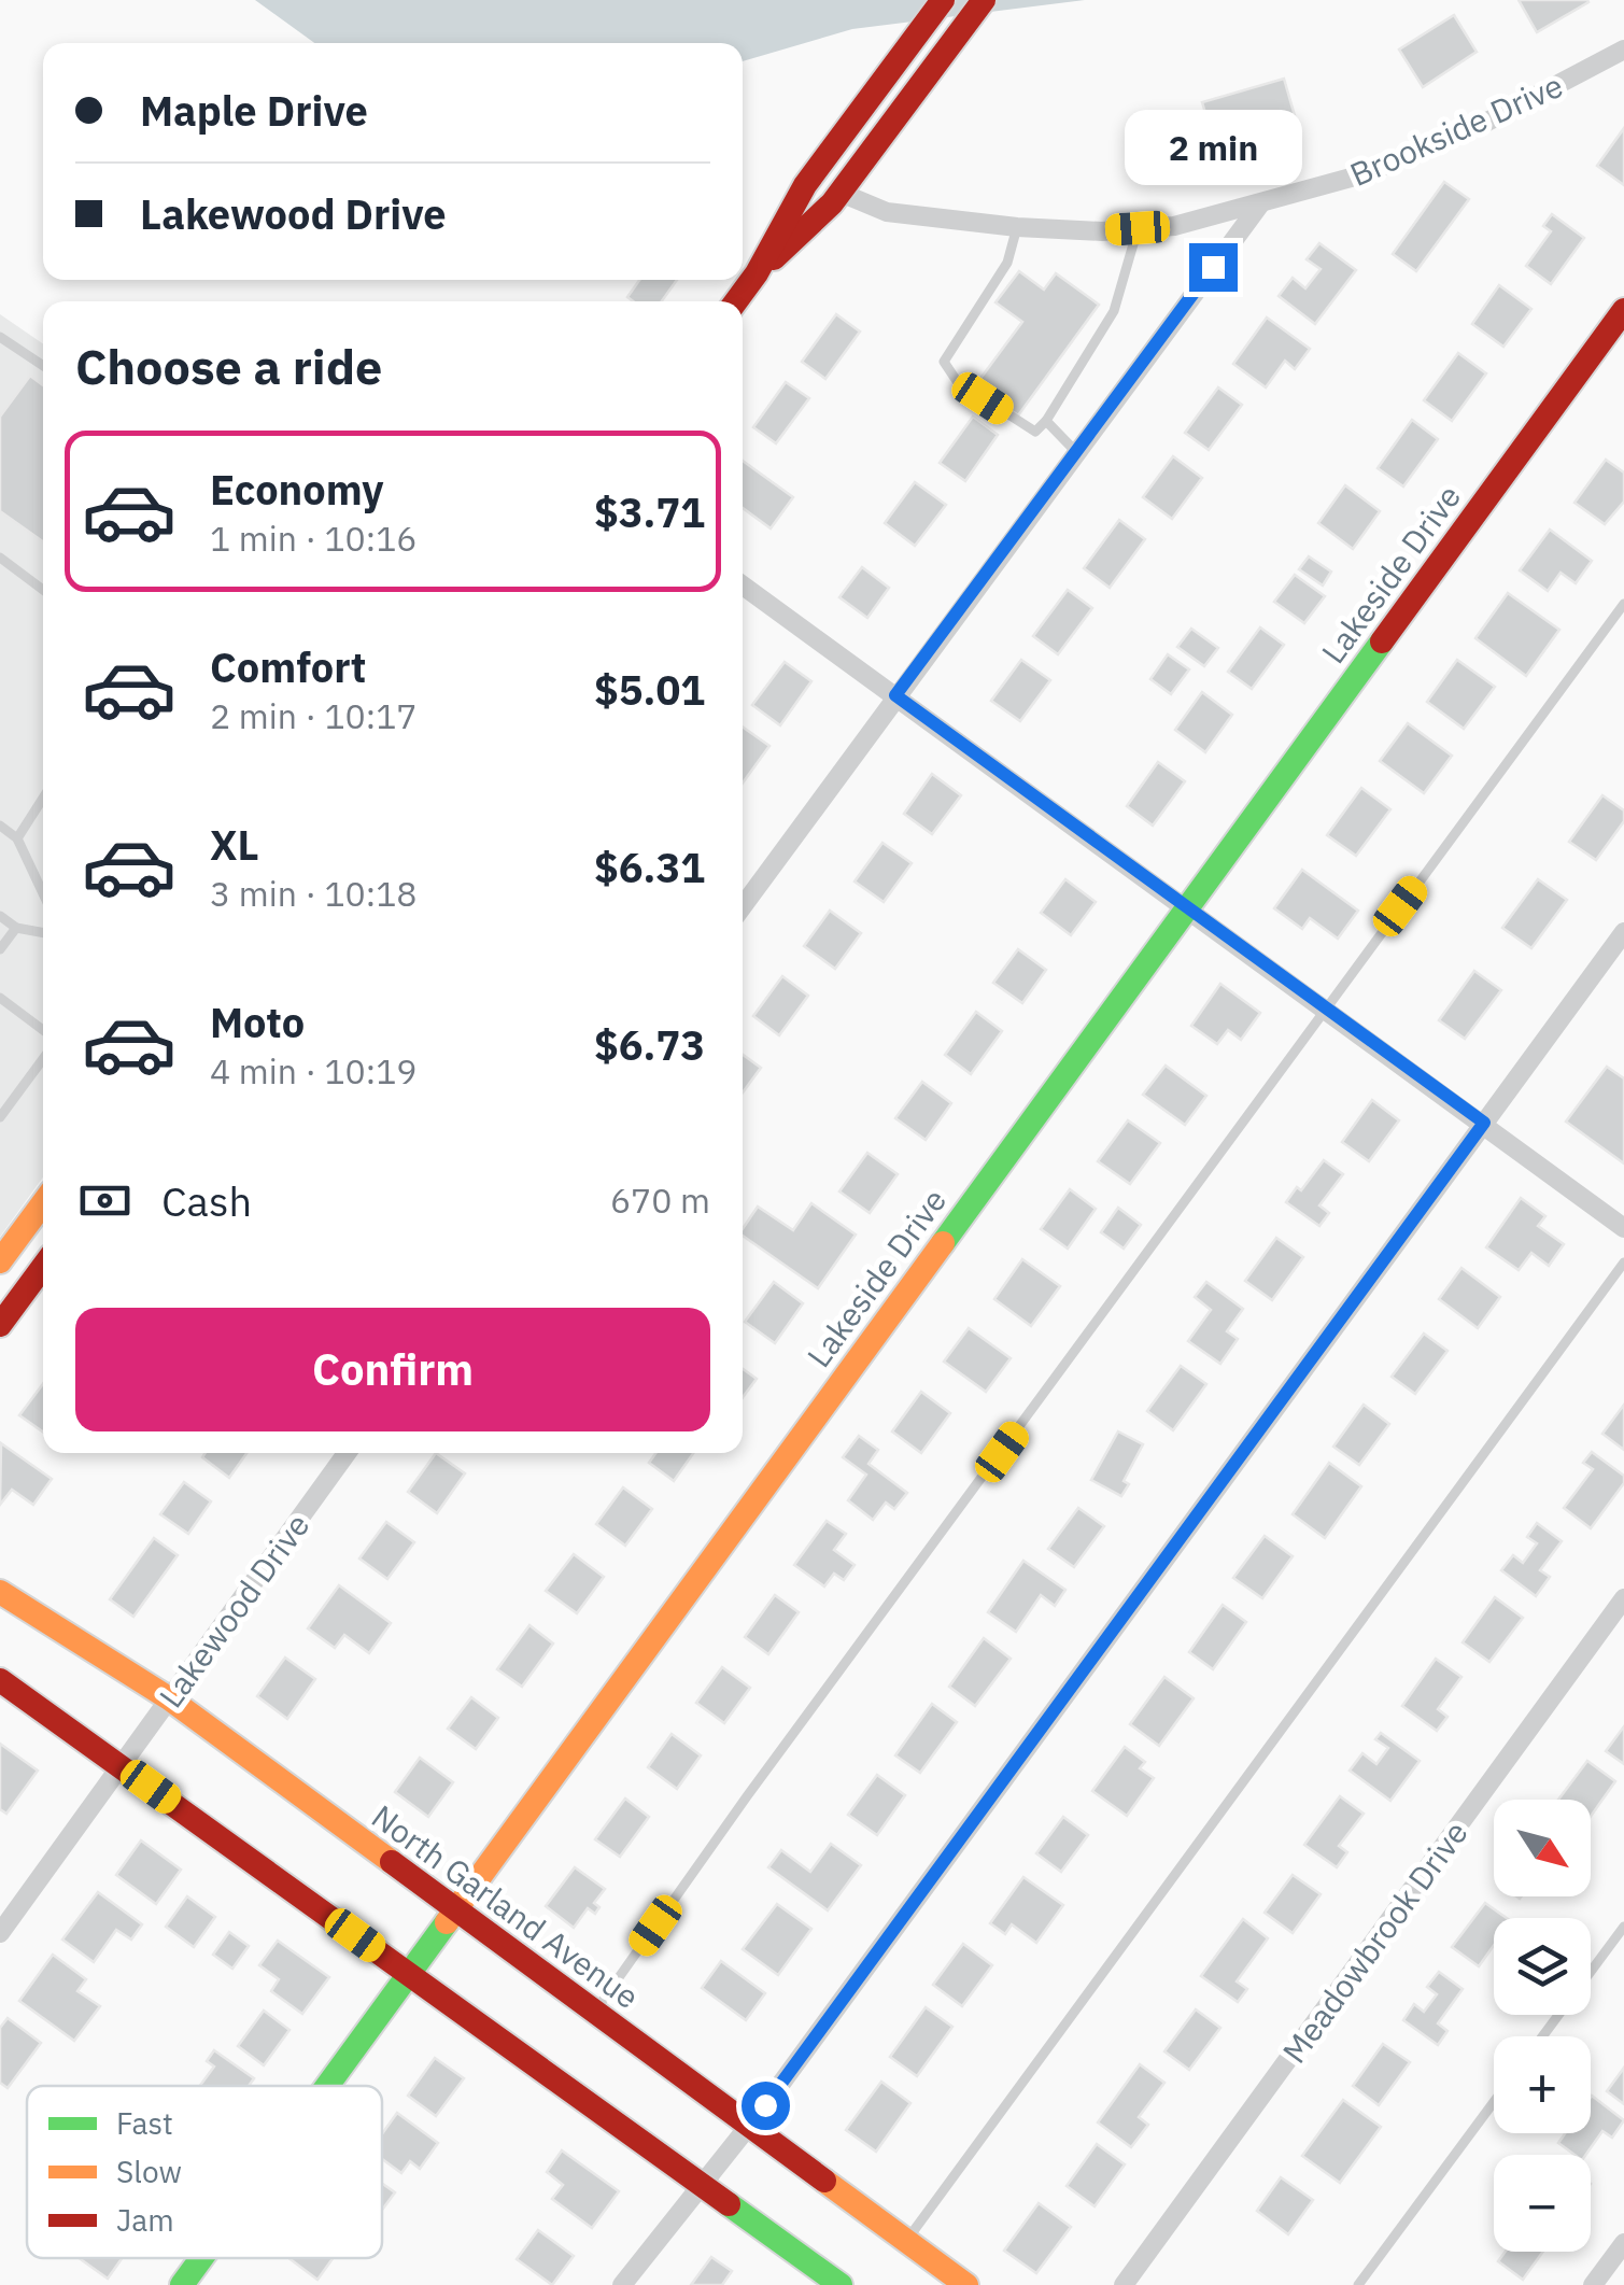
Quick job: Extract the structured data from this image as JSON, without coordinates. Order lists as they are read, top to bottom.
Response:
{
  "streets": {
    "main road": ["Lakeside Drive", "North Garland Avenue"],
    "street": ["Brookside Drive", "Lakewood Drive", "Meadowbrook Drive"]
  },
  "crossings": [
    ["Lakeside Drive", "North Garland Avenue"],
    ["Lakewood Drive", "North Garland Avenue"]
  ],
  "legend": ["Fast", "Slow", "Jam"],
  "north": "bottom right",
  "page": {
    "banner": ["Maple Drive", "Lakewood Drive"],
    "bubble": "2 min",
    "heading": "Choose a ride",
    "list": [
      {
        "name": "Economy",
        "note": "1 min · 10:16",
        "value": "$3.71"
      },
      {
        "name": "Comfort",
        "note": "2 min · 10:17",
        "value": "$5.01"
      },
      {
        "name": "XL",
        "note": "3 min · 10:18",
        "value": "$6.31"
      },
      {
        "name": "Moto",
        "note": "4 min · 10:19",
        "value": "$6.73"
      }
    ],
    "pay": ["Cash", "670 m"],
    "buttons": "Confirm",
    "map_buttons": ["+", "−"]
  }
}
